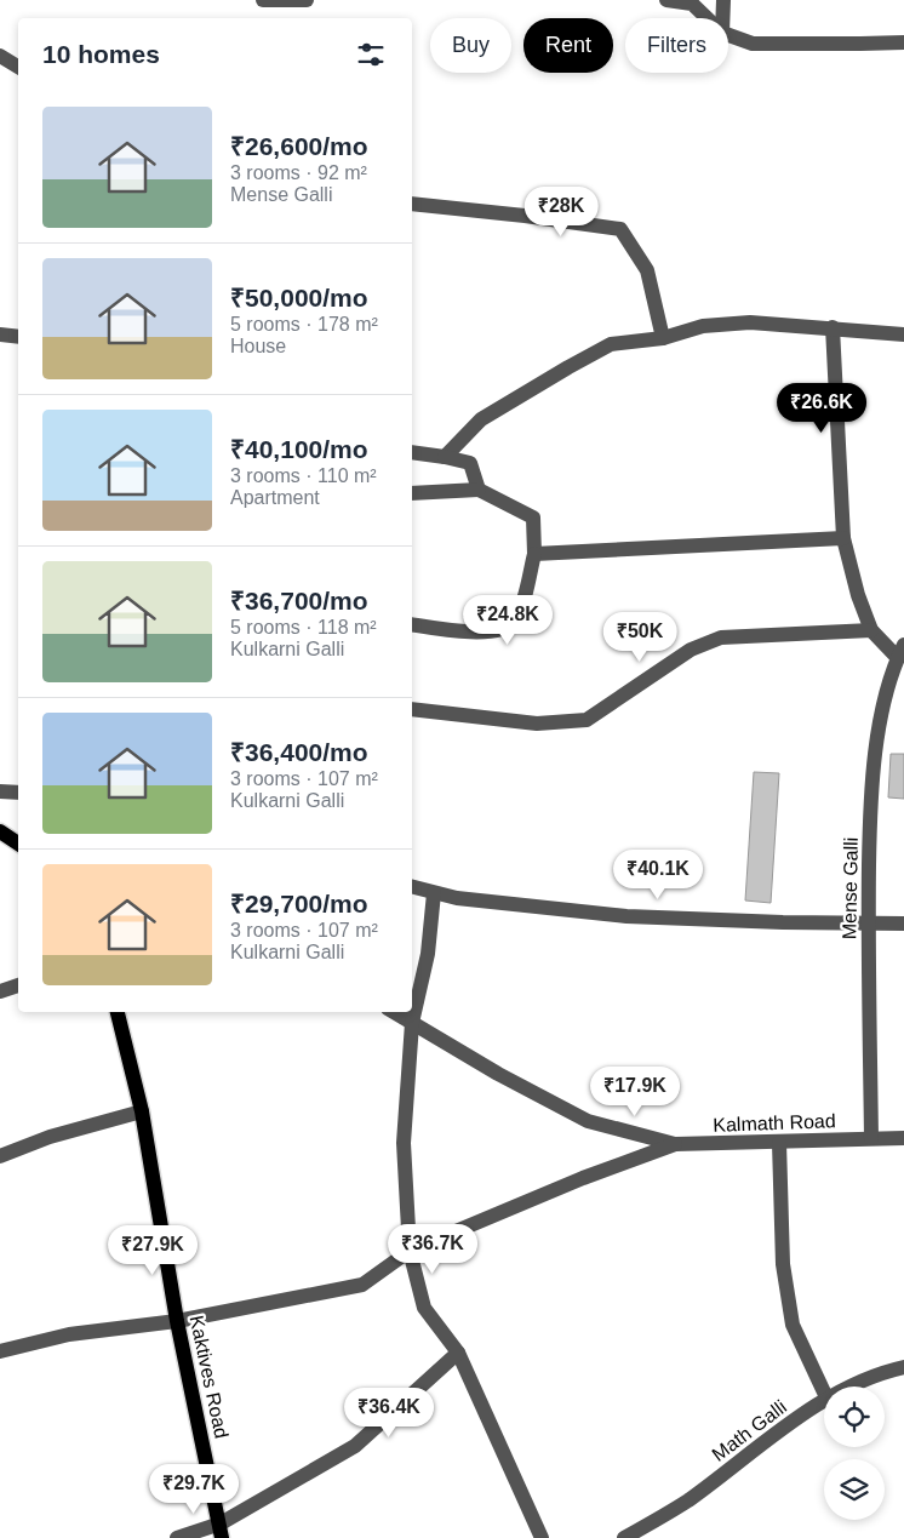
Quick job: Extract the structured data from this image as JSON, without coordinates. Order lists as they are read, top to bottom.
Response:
{
  "streets": {
    "main road": ["Kaktives Road"],
    "street": ["Mense Galli", "Kalmath Road", "Math Galli"]
  },
  "crossings": [
    ["Mense Galli", "Kalmath Road"]
  ],
  "page": {
    "chip": ["Buy", "Rent", "Filters"],
    "heading": "10 homes",
    "list": [
      {
        "name": "₹26,600/mo",
        "note": "3 rooms · 92 m² · Mense Galli"
      },
      {
        "name": "₹50,000/mo",
        "note": "5 rooms · 178 m² · House"
      },
      {
        "name": "₹40,100/mo",
        "note": "3 rooms · 110 m² · Apartment"
      },
      {
        "name": "₹36,700/mo",
        "note": "5 rooms · 118 m² · Kulkarni Galli"
      },
      {
        "name": "₹36,400/mo",
        "note": "3 rooms · 107 m² · Kulkarni Galli"
      },
      {
        "name": "₹29,700/mo",
        "note": "3 rooms · 107 m² · Kulkarni Galli"
      }
    ],
    "price": [
      "₹28K",
      "₹26.6K",
      "₹24.8K",
      "₹50K",
      "₹40.1K",
      "₹17.9K",
      "₹36.7K",
      "₹27.9K",
      "₹36.4K",
      "₹29.7K"
    ]
  }
}
